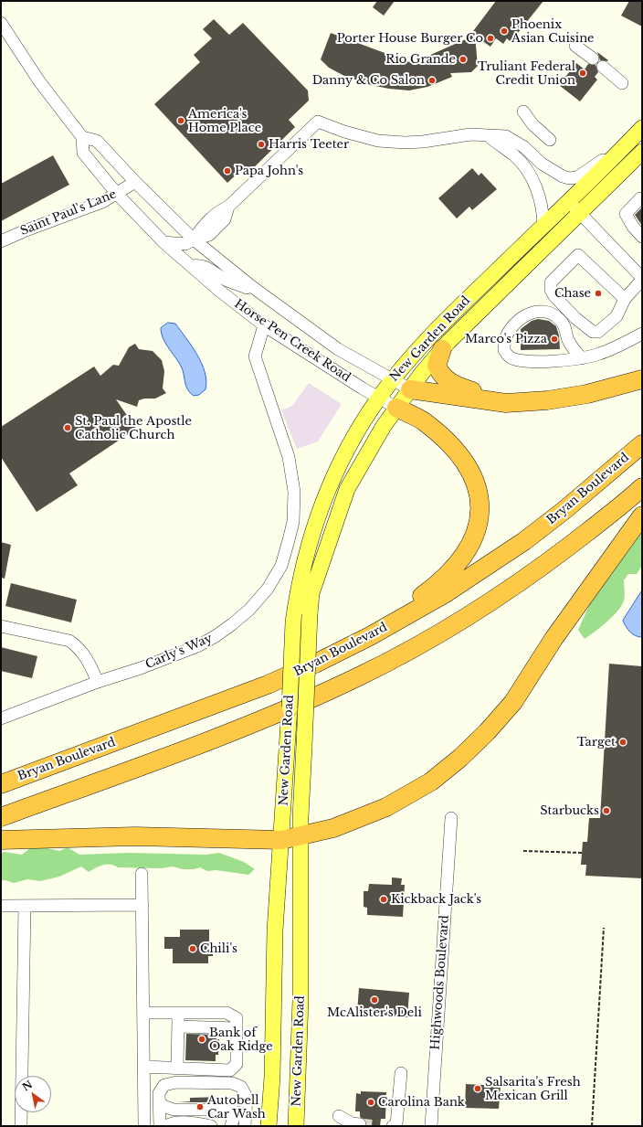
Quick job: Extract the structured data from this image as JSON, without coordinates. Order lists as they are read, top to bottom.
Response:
{
  "streets": {
    "highway": ["Bryan Boulevard"],
    "main road": ["New Garden Road"],
    "street": [
      "Saint Paul's Lane",
      "Horse Pen Creek Road",
      "Carly's Way",
      "Highwoods Boulevard"
    ]
  },
  "crossings": [
    ["Saint Paul's Lane", "Horse Pen Creek Road"],
    ["New Garden Road", "Horse Pen Creek Road"],
    ["Horse Pen Creek Road", "Carly's Way"]
  ],
  "places": [
    "Phoenix Asian Cuisine",
    "Porter House Burger Co",
    "Rio Grande",
    "Truliant Federal Credit Union",
    "Danny & Co Salon",
    "America's Home Place",
    "Harris Teeter",
    "Papa John's",
    "Chase",
    "Marco's Pizza",
    "St. Paul the Apostle Catholic Church",
    "Target",
    "Starbucks",
    "Kickback Jack's",
    "Chili's",
    "McAlister's Deli",
    "Bank of Oak Ridge",
    "Salsarita's Fresh Mexican Grill",
    "Carolina Bank",
    "Autobell Car Wash"
  ],
  "north": "top left"
}
